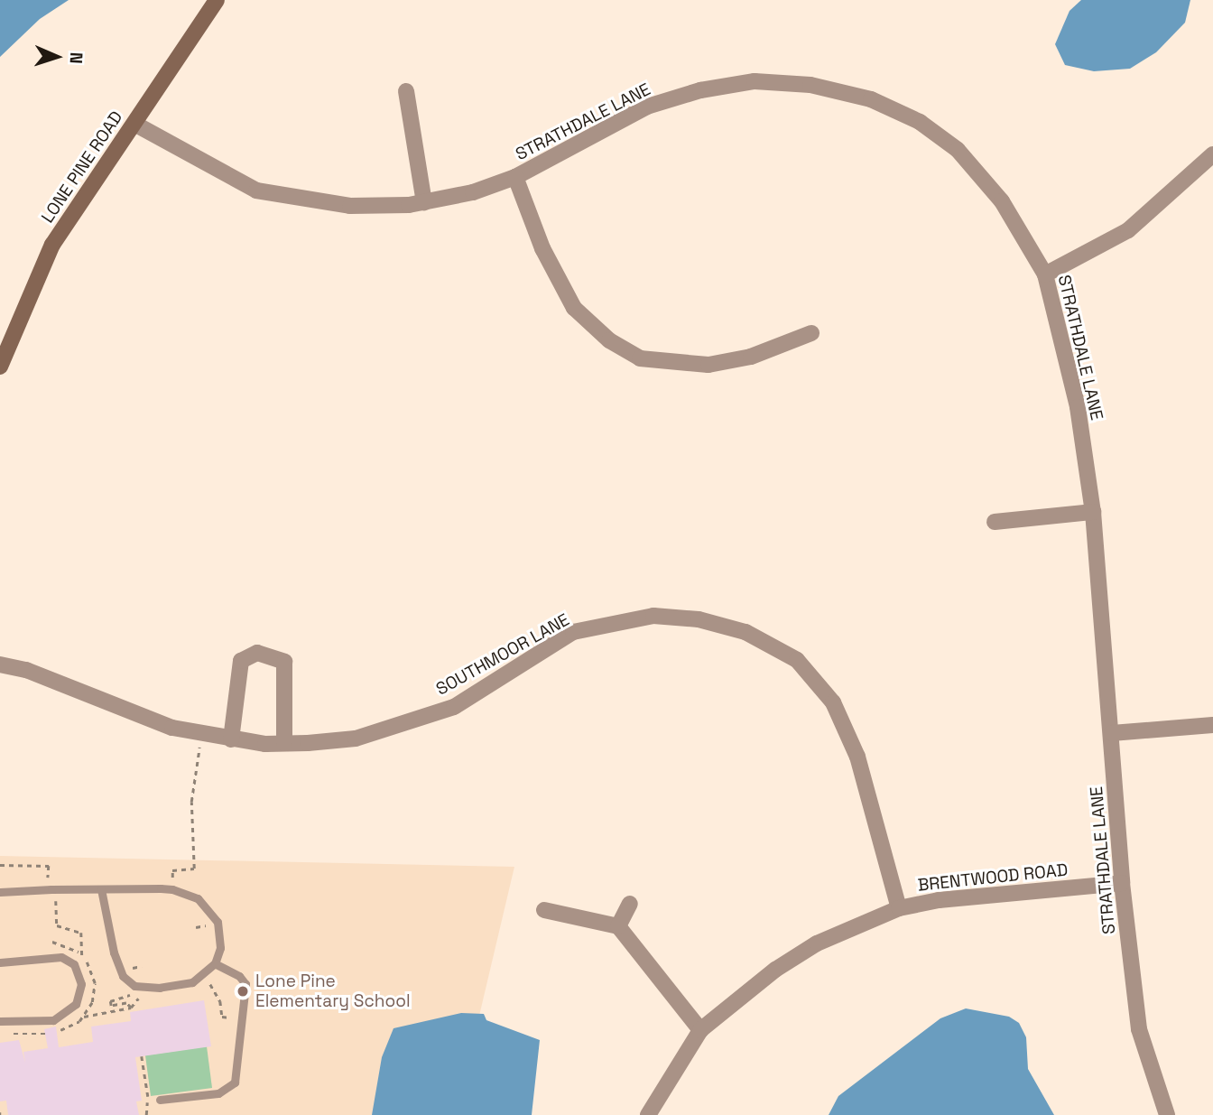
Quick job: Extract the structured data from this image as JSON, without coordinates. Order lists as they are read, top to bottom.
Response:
{
  "streets": {
    "street": [
      "STRATHDALE LANE",
      "LONE PINE ROAD",
      "SOUTHMOOR LANE",
      "BRENTWOOD ROAD"
    ]
  },
  "crossings": [
    ["STRATHDALE LANE", "LONE PINE ROAD"],
    ["STRATHDALE LANE", "BRENTWOOD ROAD"],
    ["SOUTHMOOR LANE", "BRENTWOOD ROAD"]
  ],
  "places": ["Lone Pine Elementary School"],
  "north": "right"
}
